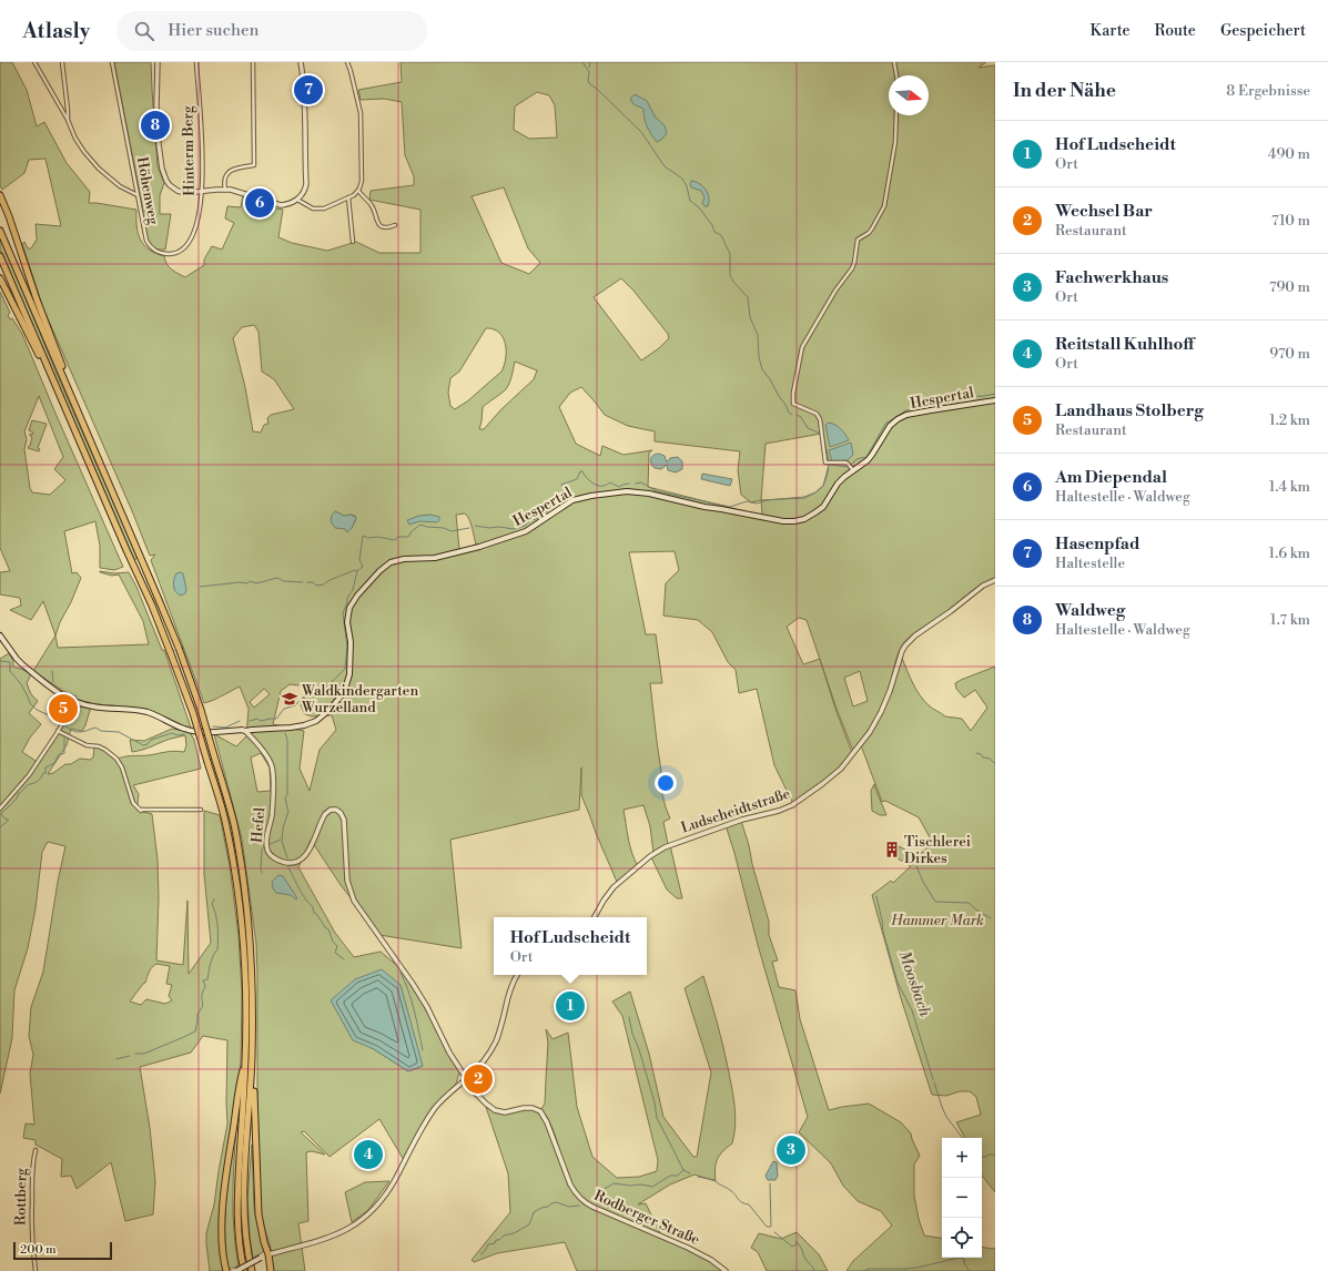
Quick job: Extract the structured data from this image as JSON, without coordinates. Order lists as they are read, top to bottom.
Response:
{
  "streets": {
    "main road": ["Hespertal"],
    "street": [
      "Hinterm Berg",
      "Höhenweg",
      "Ludscheidtstraße",
      "Hefel",
      "Rottberg",
      "Rodberger Straße"
    ]
  },
  "crossings": [
    ["Hinterm Berg", "Höhenweg"],
    ["Hespertal", "Hefel"],
    ["Hefel", "Rodberger Straße"]
  ],
  "water": ["Moosbach"],
  "parks": ["Hammer Mark"],
  "places": {
    "school or university": ["Waldkindergarten Wurzelland"],
    "building": ["Tischlerei Dirkes"]
  },
  "scale_bar": "200 m",
  "north": "right",
  "page": {
    "header": "Atlasly",
    "search": "Hier suchen",
    "nav": ["Karte", "Route", "Gespeichert"],
    "heading": ["In der Nähe", "8 Ergebnisse"],
    "pins": [
      "7",
      "8",
      "6",
      "5",
      "1",
      "2",
      "3",
      "4"
    ],
    "list": [
      {
        "mark": "1",
        "name": "Hof Ludscheidt",
        "note": "Ort",
        "value": "490 m"
      },
      {
        "mark": "2",
        "name": "Wechsel Bar",
        "note": "Restaurant",
        "value": "710 m"
      },
      {
        "mark": "3",
        "name": "Fachwerkhaus",
        "note": "Ort",
        "value": "790 m"
      },
      {
        "mark": "4",
        "name": "Reitstall Kuhlhoff",
        "note": "Ort",
        "value": "970 m"
      },
      {
        "mark": "5",
        "name": "Landhaus Stolberg",
        "note": "Restaurant",
        "value": "1.2 km"
      },
      {
        "mark": "6",
        "name": "Am Diependal",
        "note": "Haltestelle · Waldweg",
        "value": "1.4 km"
      },
      {
        "mark": "7",
        "name": "Hasenpfad",
        "note": "Haltestelle",
        "value": "1.6 km"
      },
      {
        "mark": "8",
        "name": "Waldweg",
        "note": "Haltestelle · Waldweg",
        "value": "1.7 km"
      }
    ],
    "popup": ["Hof Ludscheidt", "Ort"],
    "map_buttons": ["+", "−"],
    "scale": "200 m"
  }
}
